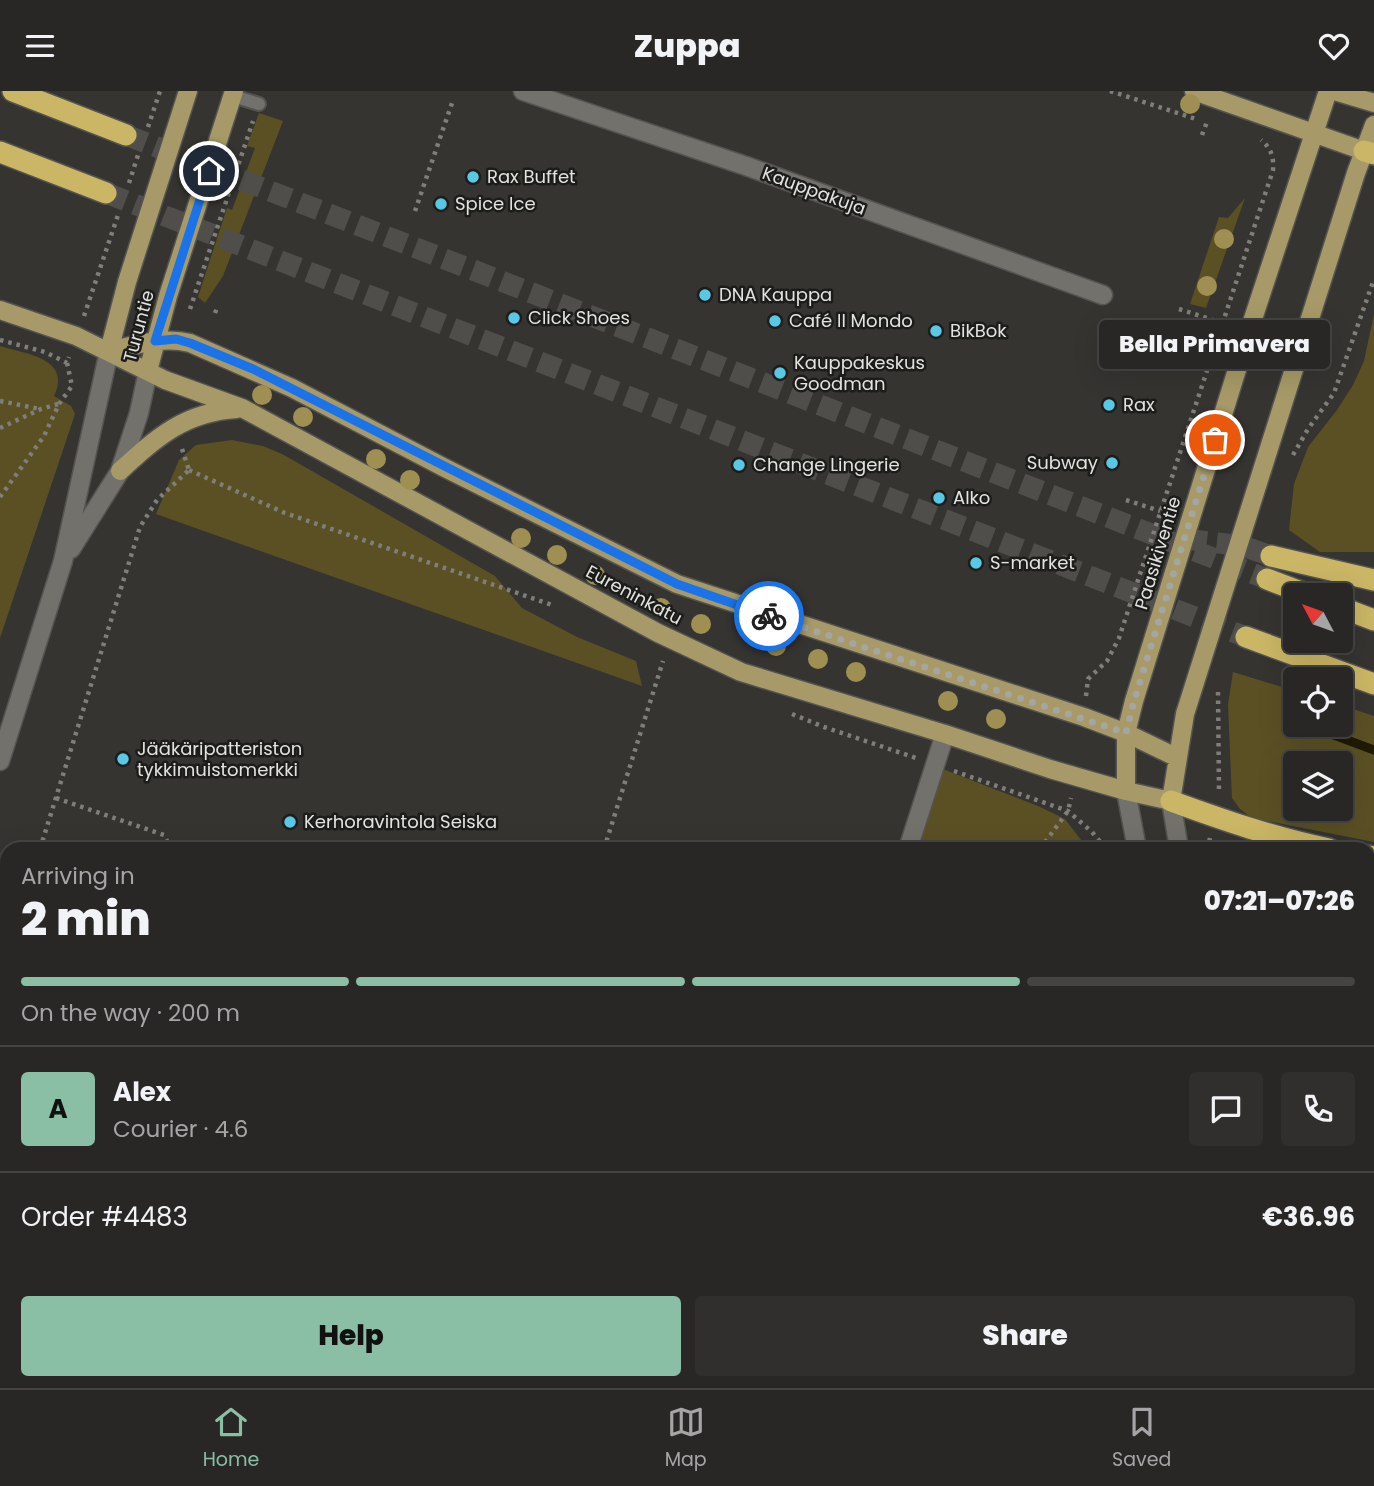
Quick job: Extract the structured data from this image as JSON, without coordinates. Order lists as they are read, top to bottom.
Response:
{
  "streets": {
    "main road": [
      "Kauppakuja",
      "Turuntie",
      "Paasikiventie",
      "Eureninkatu"
    ]
  },
  "crossings": [
    ["Turuntie", "Eureninkatu"],
    ["Paasikiventie", "Eureninkatu"]
  ],
  "places": [
    "Rax Buffet",
    "Spice Ice",
    "DNA Kauppa",
    "Click Shoes",
    "Café Il Mondo",
    "BikBok",
    "Kauppakeskus Goodman",
    "Rax",
    "Bella Primavera",
    "Subway",
    "Change Lingerie",
    "Alko",
    "S-market",
    "Jääkäripatteriston tykkimuistomerkki",
    "Kerhoravintola Seiska"
  ],
  "north": "top left",
  "page": {
    "header": "Zuppa",
    "bubble": "Bella Primavera",
    "heading": ["2 min", "Arriving in", "07:21–07:26"],
    "panel": [
      "Alex",
      "Courier · 4.6",
      "Order #4483",
      "€36.96"
    ],
    "bar": "On the way · 200 m",
    "round": "A",
    "buttons": ["Help", "Share"],
    "tabs": ["Home", "Map", "Saved"]
  }
}
